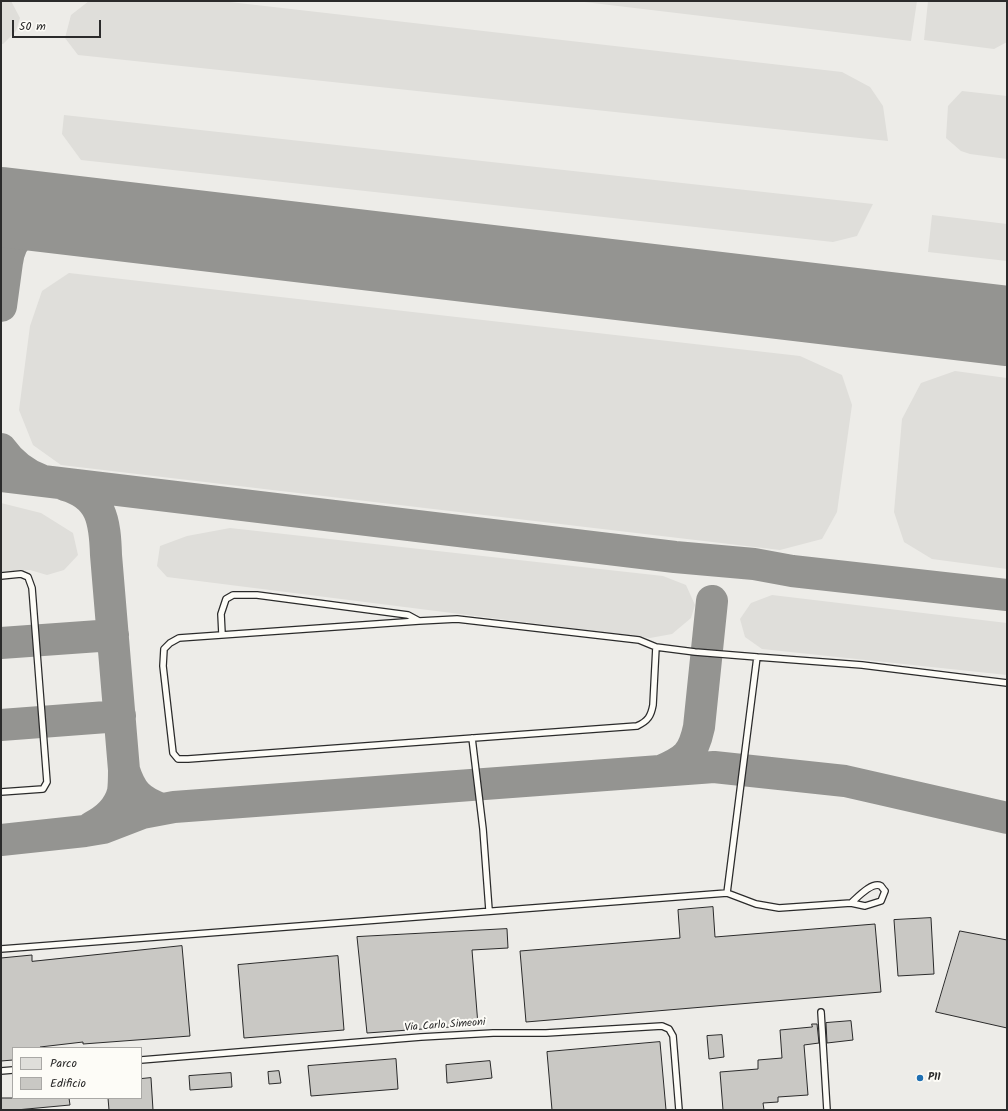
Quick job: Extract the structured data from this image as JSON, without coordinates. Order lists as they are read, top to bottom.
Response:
{
  "streets": {
    "lane": ["Via Carlo Simeoni"]
  },
  "places": ["P11"],
  "legend": ["Parco", "Edificio"],
  "scale_bar": "50 m"
}
